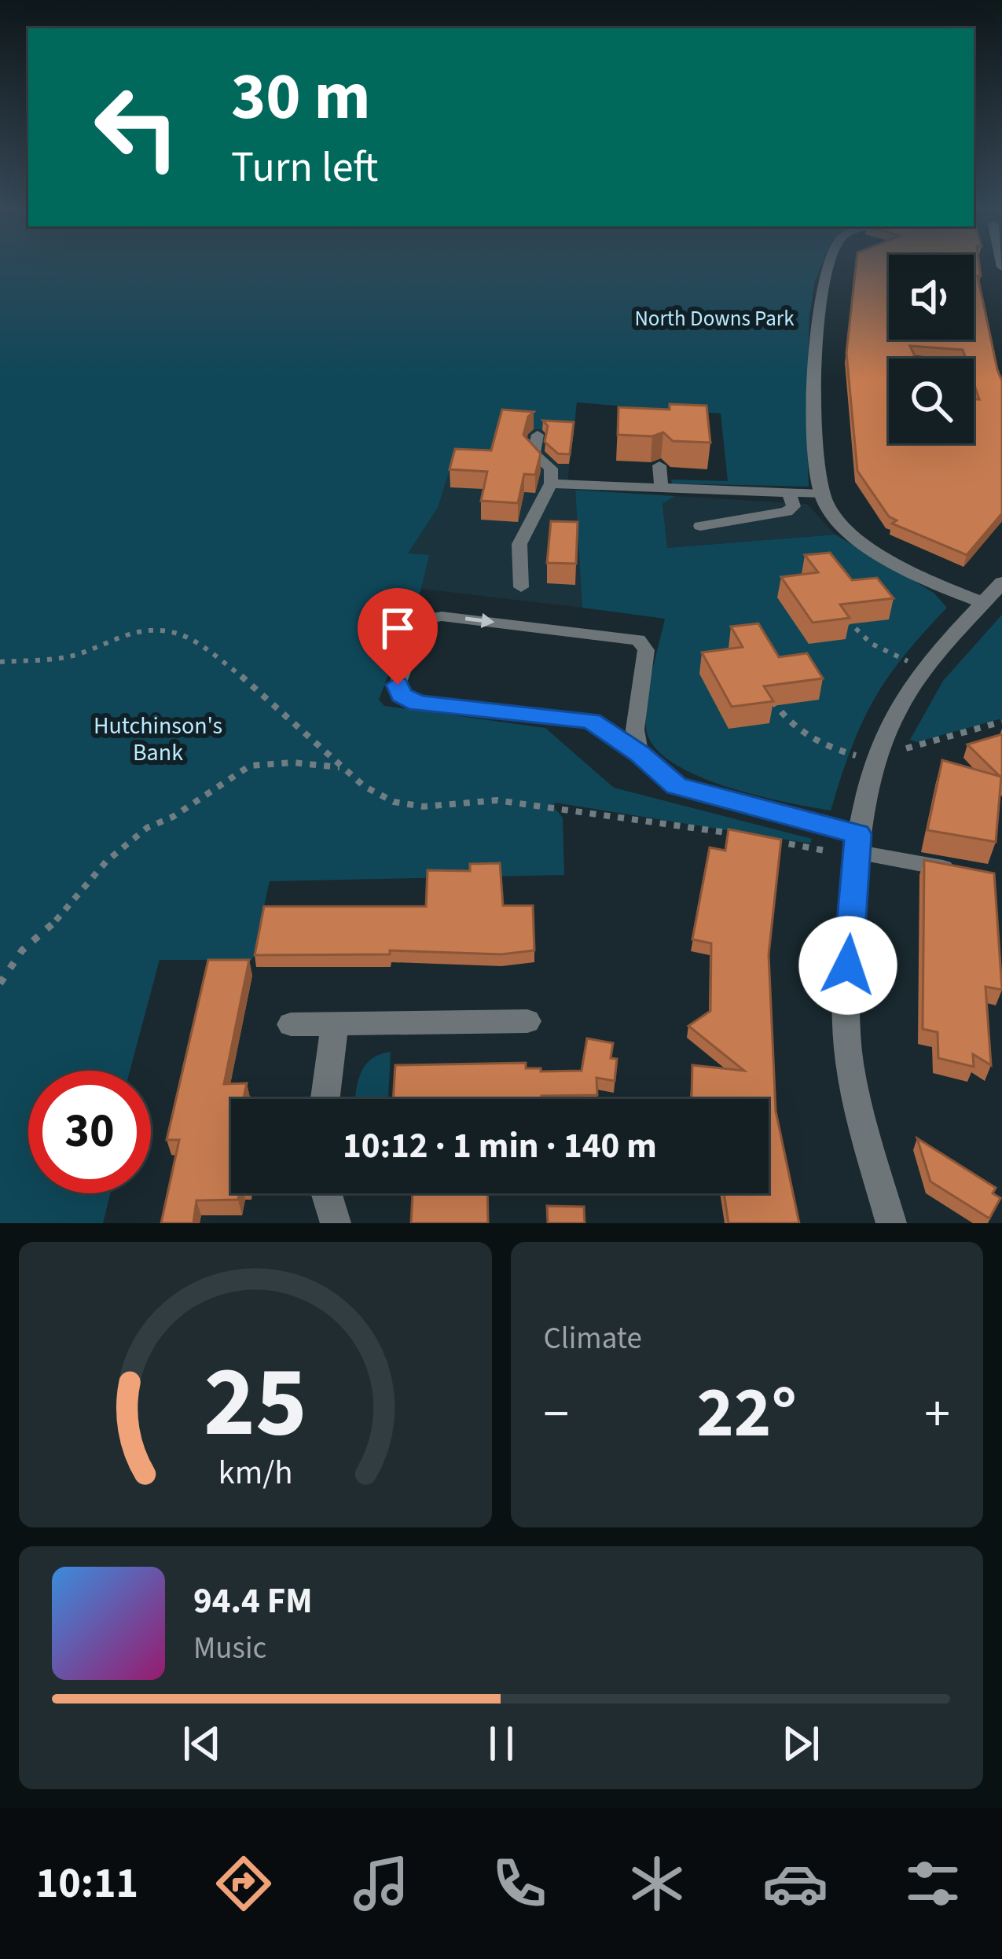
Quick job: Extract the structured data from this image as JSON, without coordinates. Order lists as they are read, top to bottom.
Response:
{
  "parks": ["North Downs Park", "Hutchinson's Bank"],
  "page": {
    "turn": ["30 m", "Turn left"],
    "limit": "30",
    "trip": "10:12 · 1 min · 140 m",
    "tile": "Climate",
    "heat": ["−", "22°", "+"],
    "song": ["94.4 FM", "Music"],
    "tabs": "10:11",
    "gauge": ["25", "km/h"]
  }
}
